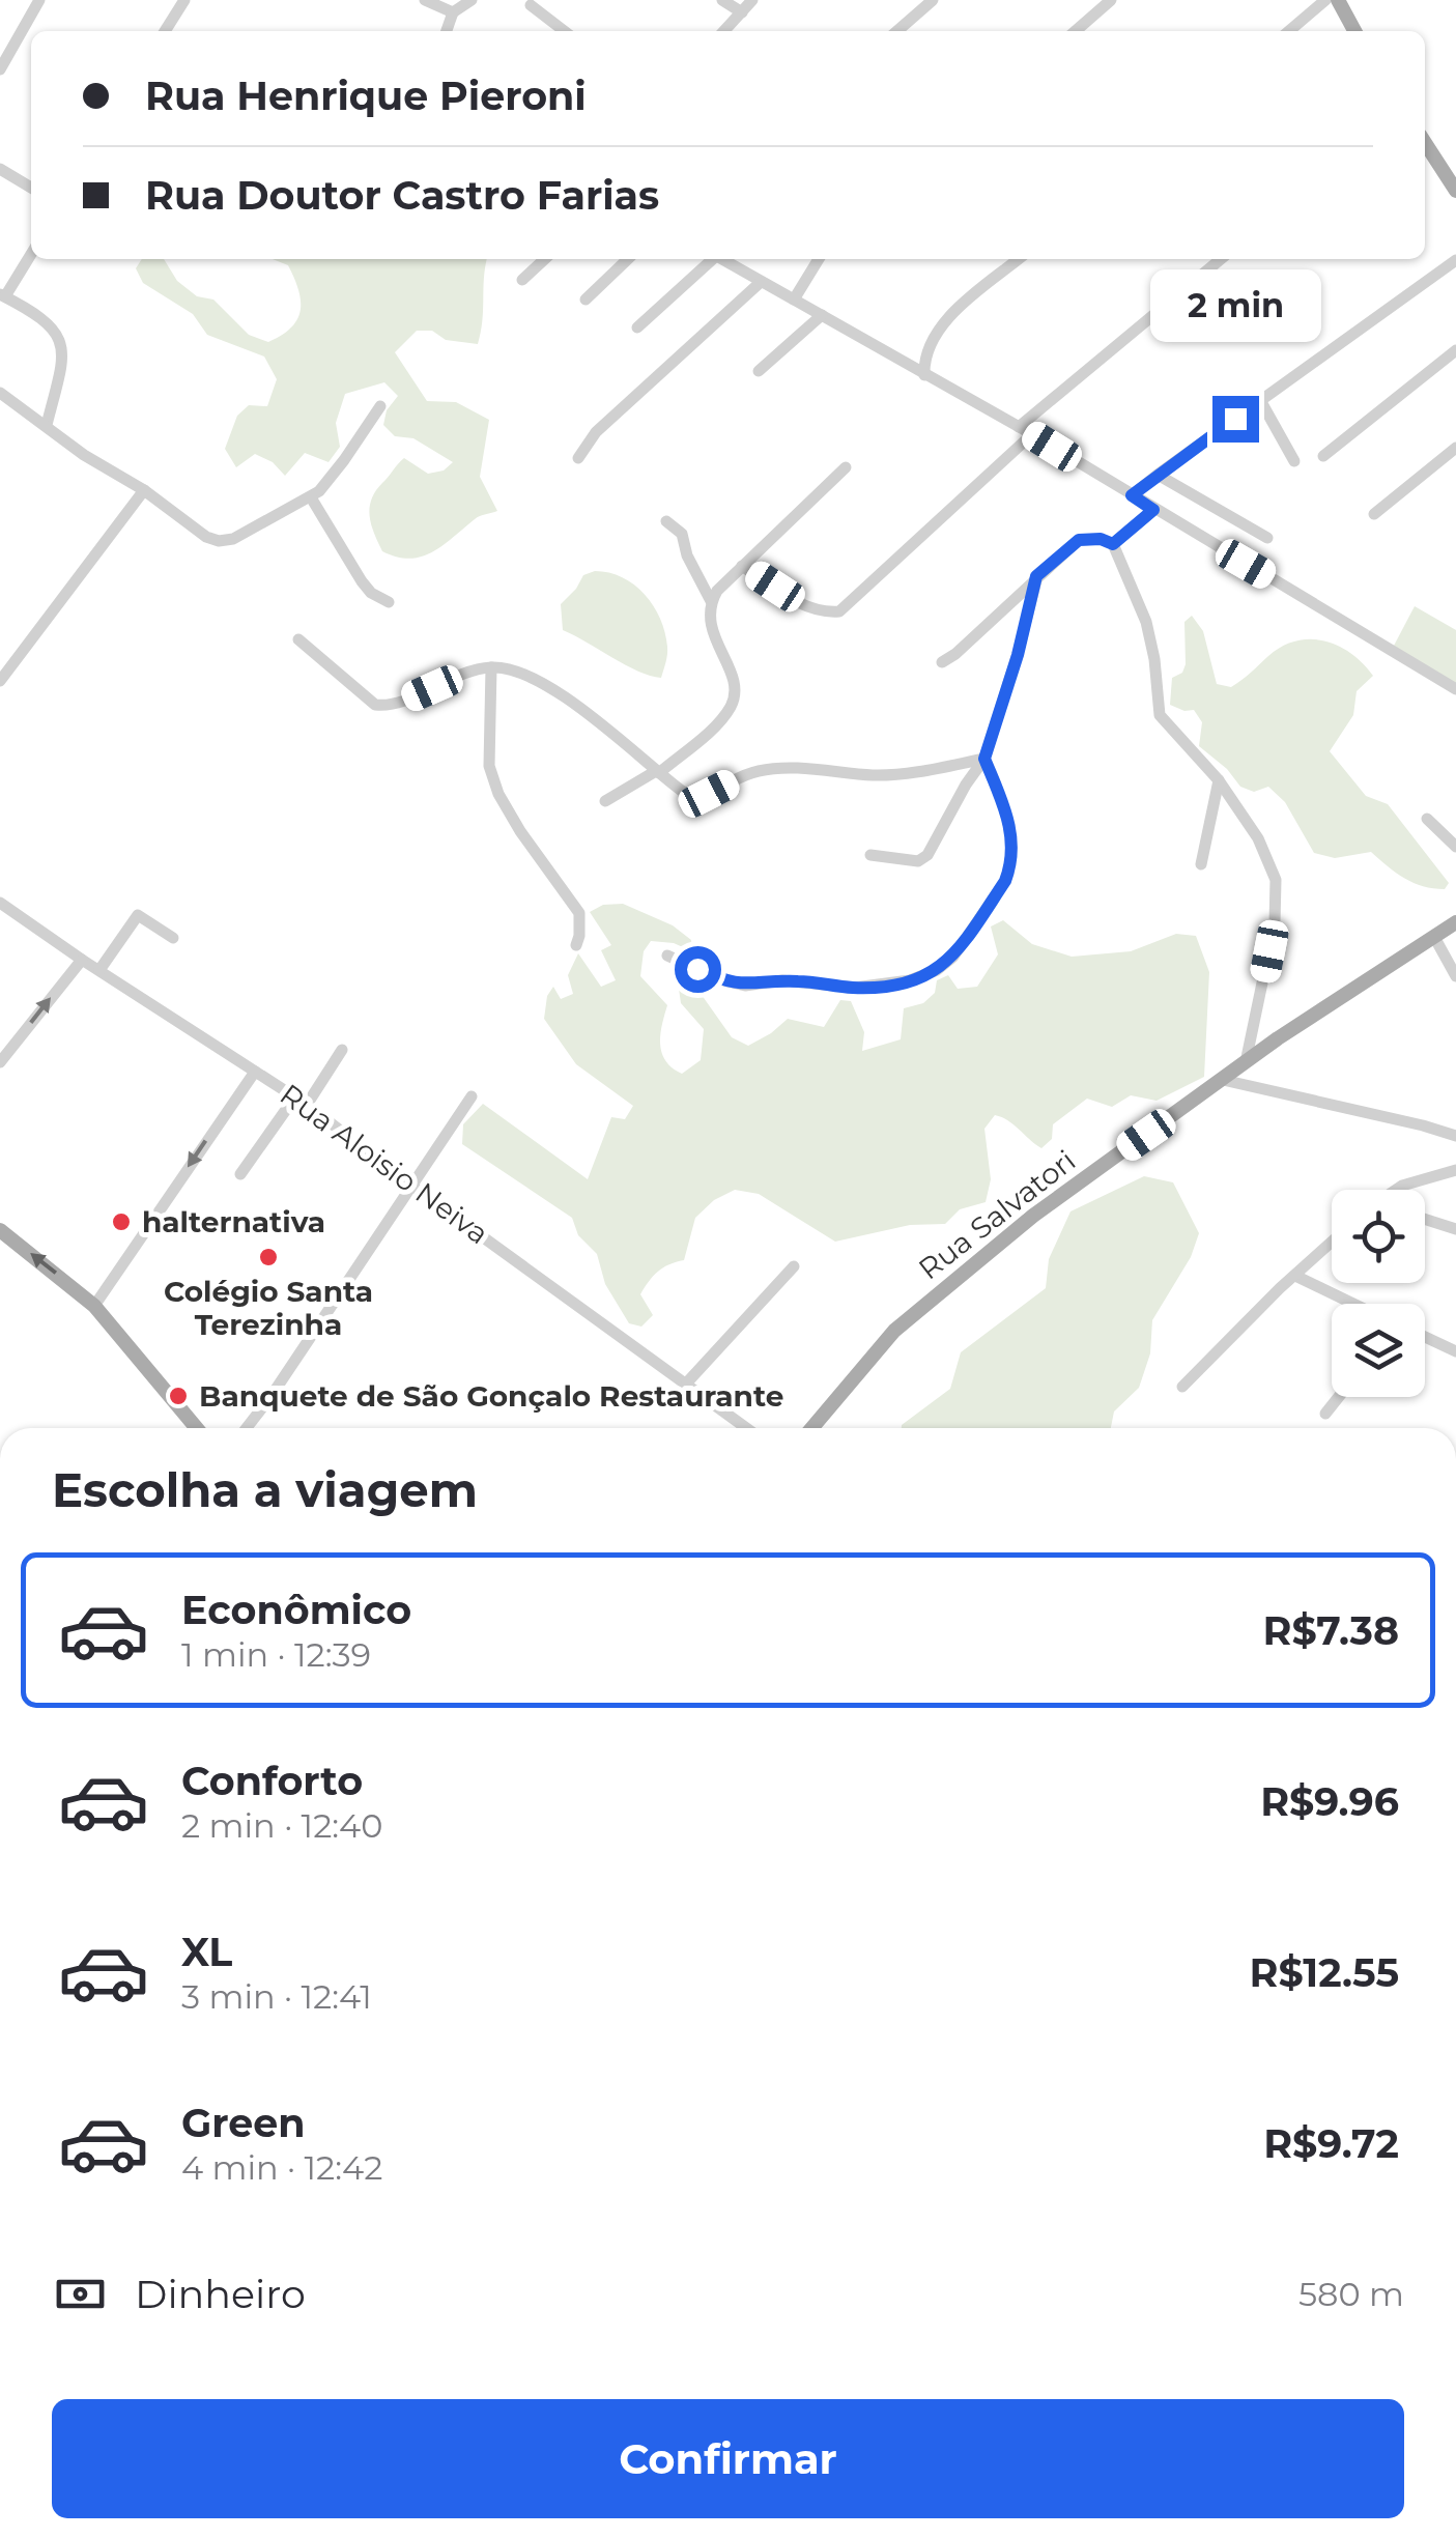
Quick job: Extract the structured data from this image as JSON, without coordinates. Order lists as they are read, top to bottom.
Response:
{
  "streets": {
    "main road": ["Rua Salvatori"],
    "street": ["Rua Aloisio Neiva"]
  },
  "places": ["halternativa", "Colégio Santa Terezinha", "Banquete de São Gonçalo Restaurante"],
  "page": {
    "banner": ["Rua Henrique Pieroni", "Rua Doutor Castro Farias"],
    "bubble": "2 min",
    "heading": "Escolha a viagem",
    "list": [
      {
        "name": "Econômico",
        "note": "1 min · 12:39",
        "value": "R$7.38"
      },
      {
        "name": "Conforto",
        "note": "2 min · 12:40",
        "value": "R$9.96"
      },
      {
        "name": "XL",
        "note": "3 min · 12:41",
        "value": "R$12.55"
      },
      {
        "name": "Green",
        "note": "4 min · 12:42",
        "value": "R$9.72"
      }
    ],
    "pay": ["Dinheiro", "580 m"],
    "buttons": "Confirmar"
  }
}
